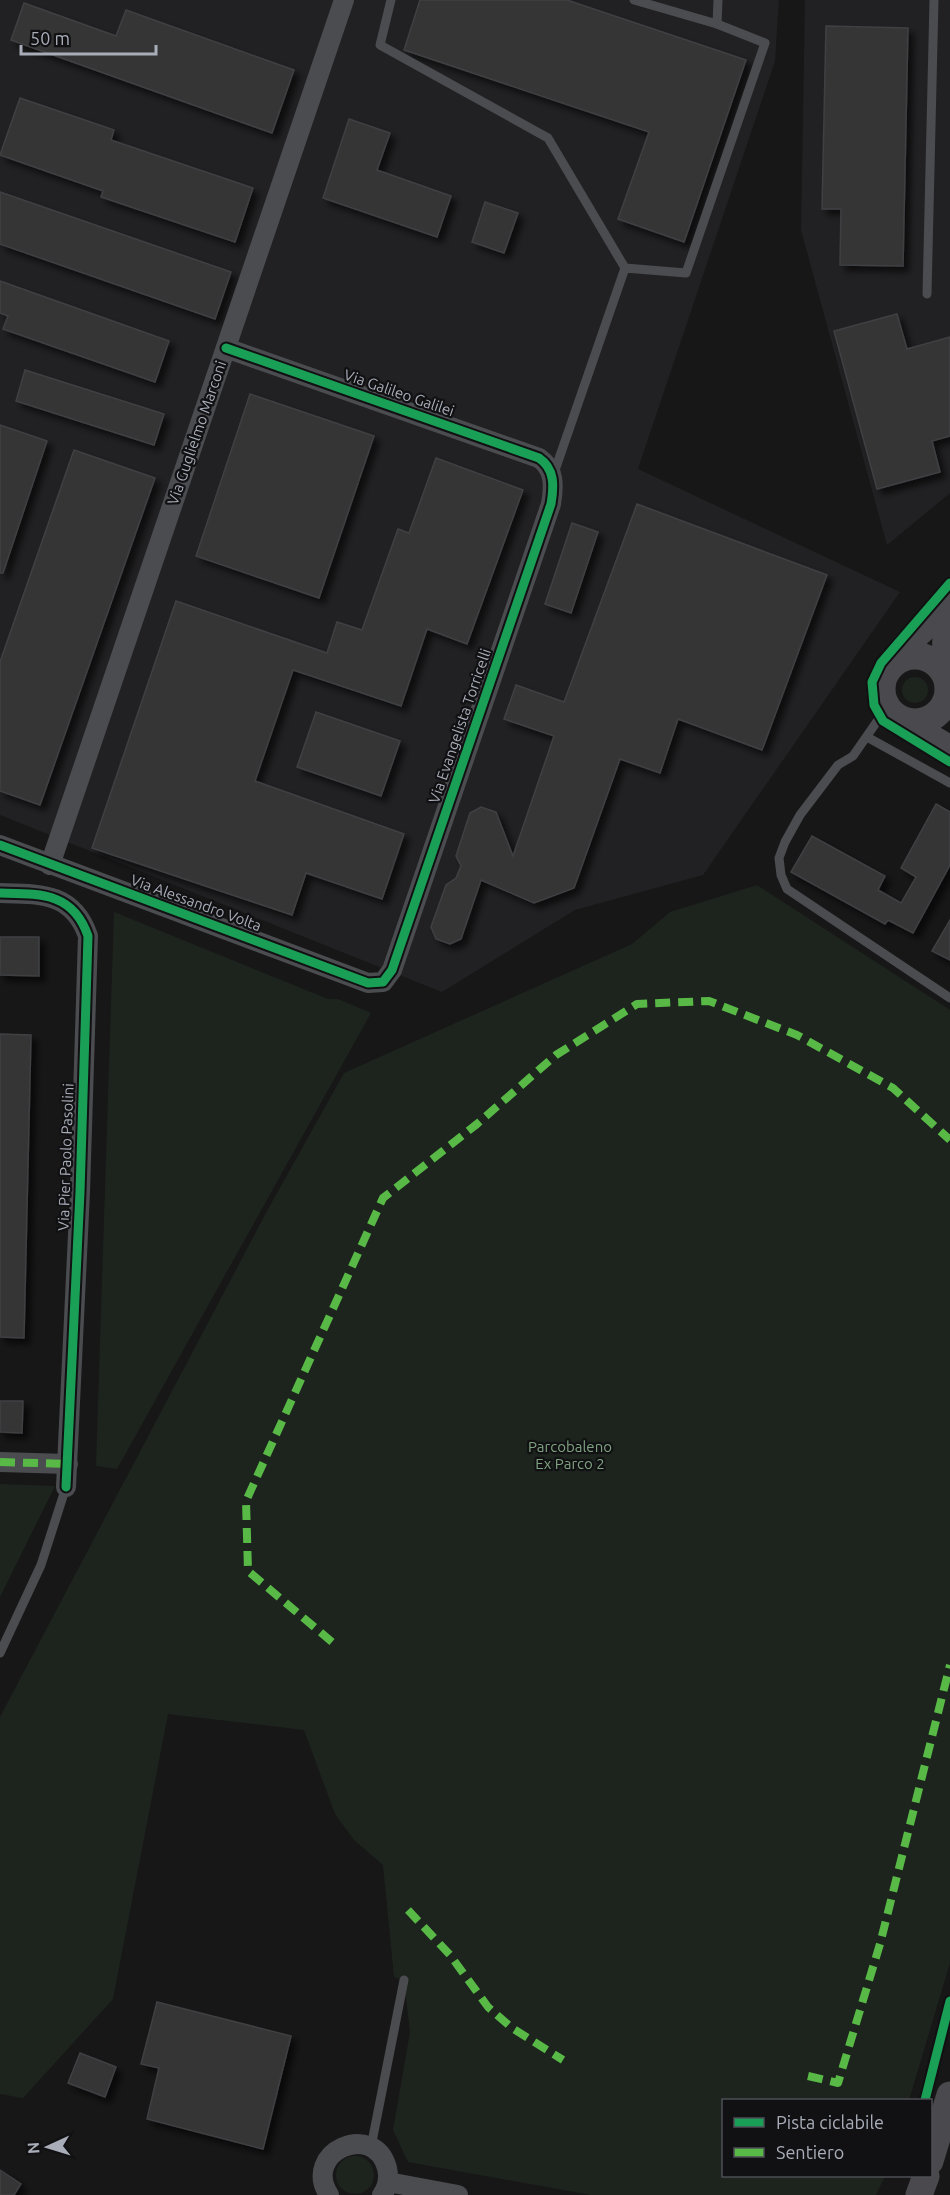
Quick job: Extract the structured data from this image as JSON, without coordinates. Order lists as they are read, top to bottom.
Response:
{
  "streets": {
    "street": [
      "Via Galileo Galilei",
      "Via Guglielmo Marconi",
      "Via Evangelista Torricelli",
      "Via Alessandro Volta",
      "Via Pier Paolo Pasolini"
    ]
  },
  "crossings": [
    ["Via Galileo Galilei", "Via Guglielmo Marconi"],
    ["Via Galileo Galilei", "Via Evangelista Torricelli"],
    ["Via Guglielmo Marconi", "Via Alessandro Volta"],
    ["Via Evangelista Torricelli", "Via Alessandro Volta"]
  ],
  "parks": ["Parcobaleno Ex Parco 2"],
  "legend": ["Pista ciclabile", "Sentiero"],
  "scale_bar": "50 m",
  "north": "left"
}
